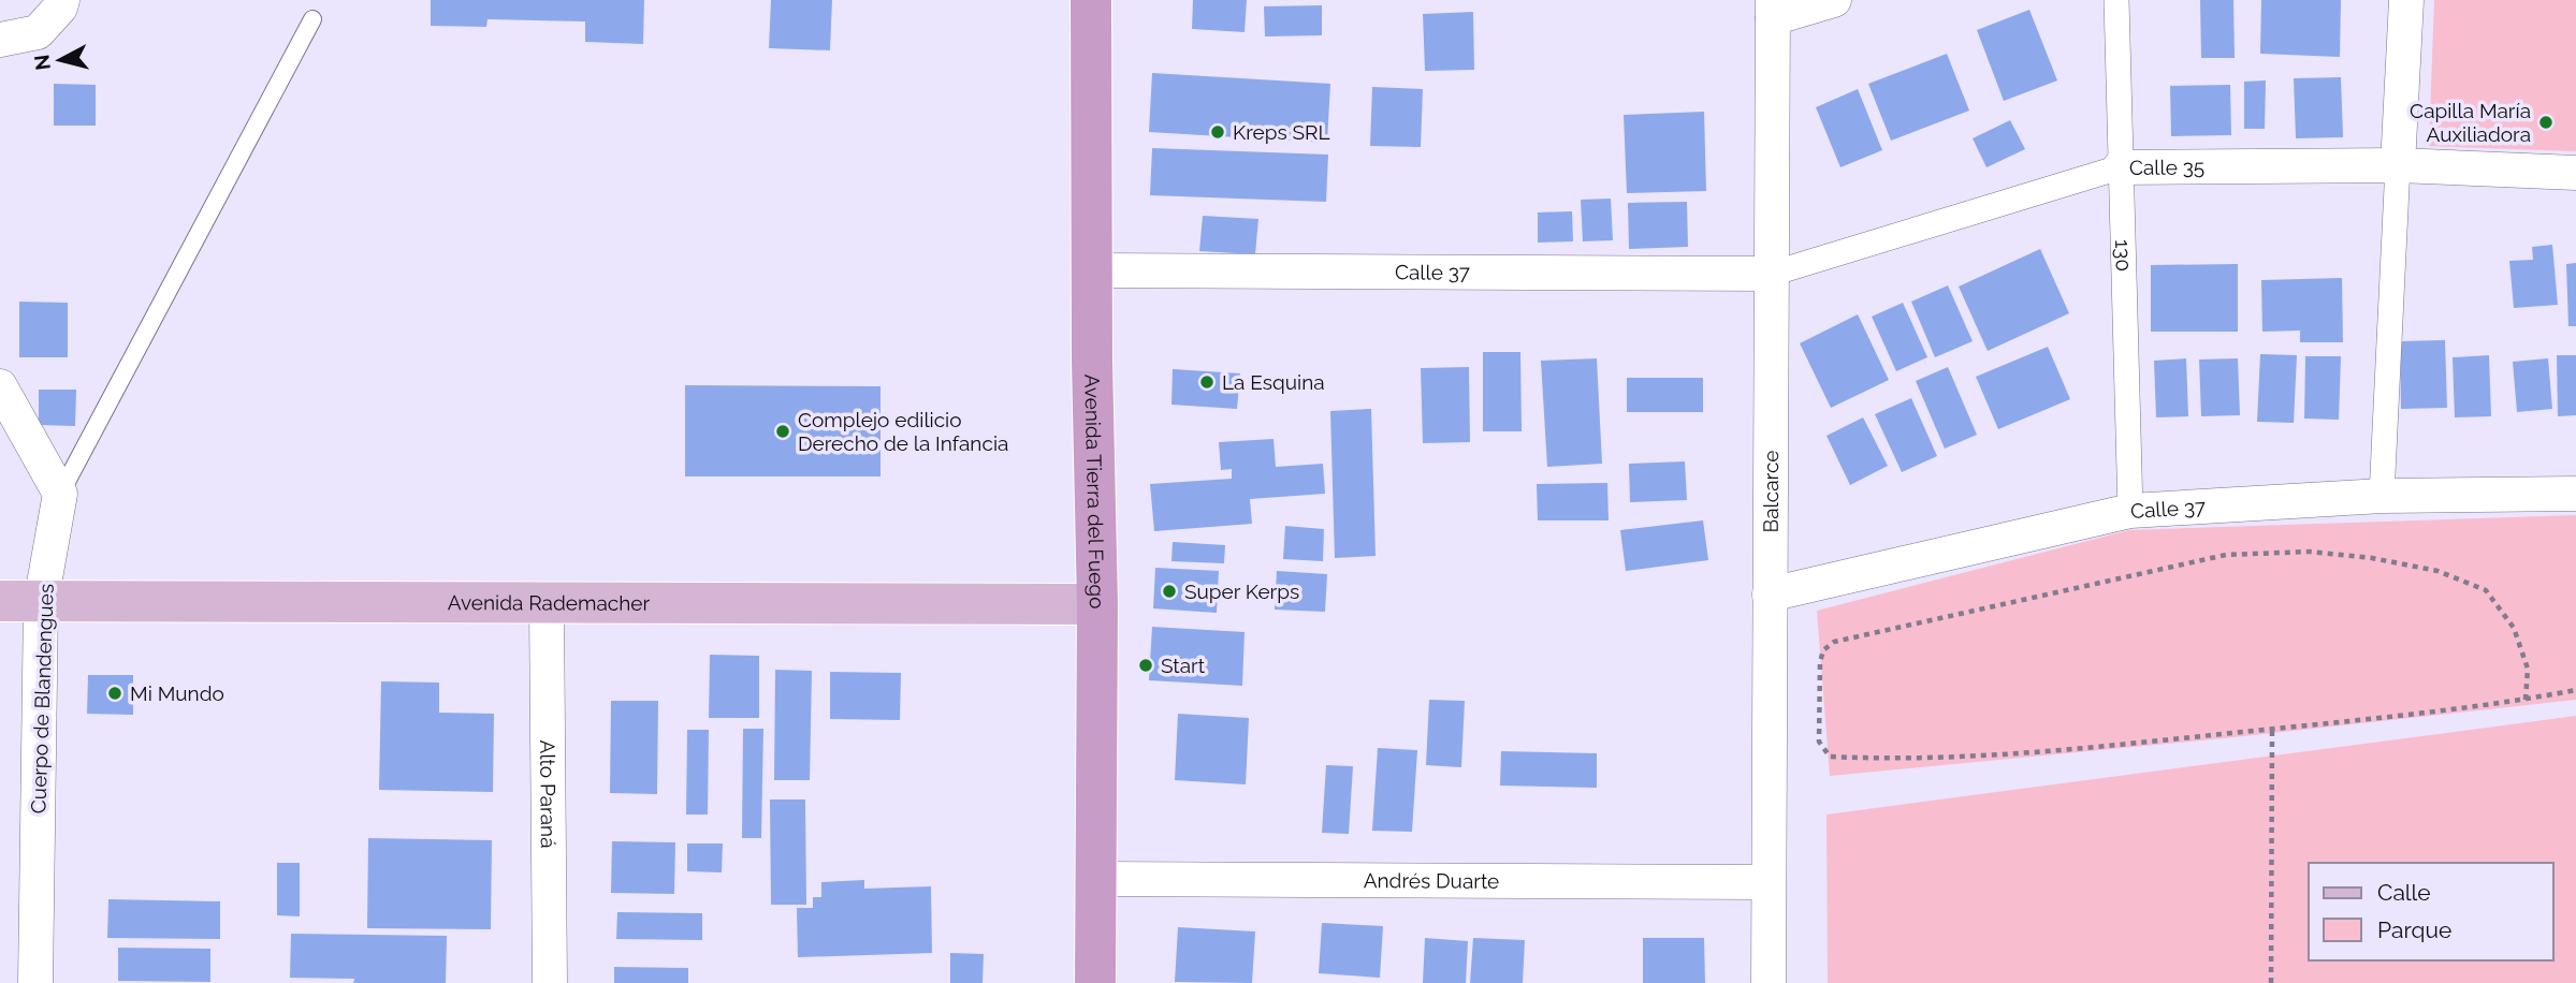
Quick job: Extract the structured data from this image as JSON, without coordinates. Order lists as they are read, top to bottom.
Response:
{
  "streets": {
    "highway": ["Avenida Tierra del Fuego"],
    "main road": ["Avenida Rademacher"],
    "street": [
      "Calle 35",
      "130",
      "Calle 37",
      "Balcarce",
      "Cuerpo de Blandengues",
      "Alto Paraná",
      "Andrés Duarte"
    ]
  },
  "crossings": [
    ["Calle 35", "130"],
    ["Calle 35", "Calle 37"],
    ["Calle 35", "Balcarce"],
    ["130", "Calle 37"],
    ["Calle 37", "Avenida Tierra del Fuego"],
    ["Calle 37", "Balcarce"],
    ["Avenida Tierra del Fuego", "Avenida Rademacher"],
    ["Avenida Tierra del Fuego", "Andrés Duarte"],
    ["Balcarce", "Andrés Duarte"],
    ["Avenida Rademacher", "Cuerpo de Blandengues"],
    ["Avenida Rademacher", "Alto Paraná"]
  ],
  "places": [
    "Capilla María Auxiliadora",
    "Kreps SRL",
    "La Esquina",
    "Complejo edilicio Derecho de la Infancia",
    "Super Kerps",
    "Start",
    "Mi Mundo"
  ],
  "legend": ["Calle", "Parque"],
  "north": "left"
}
